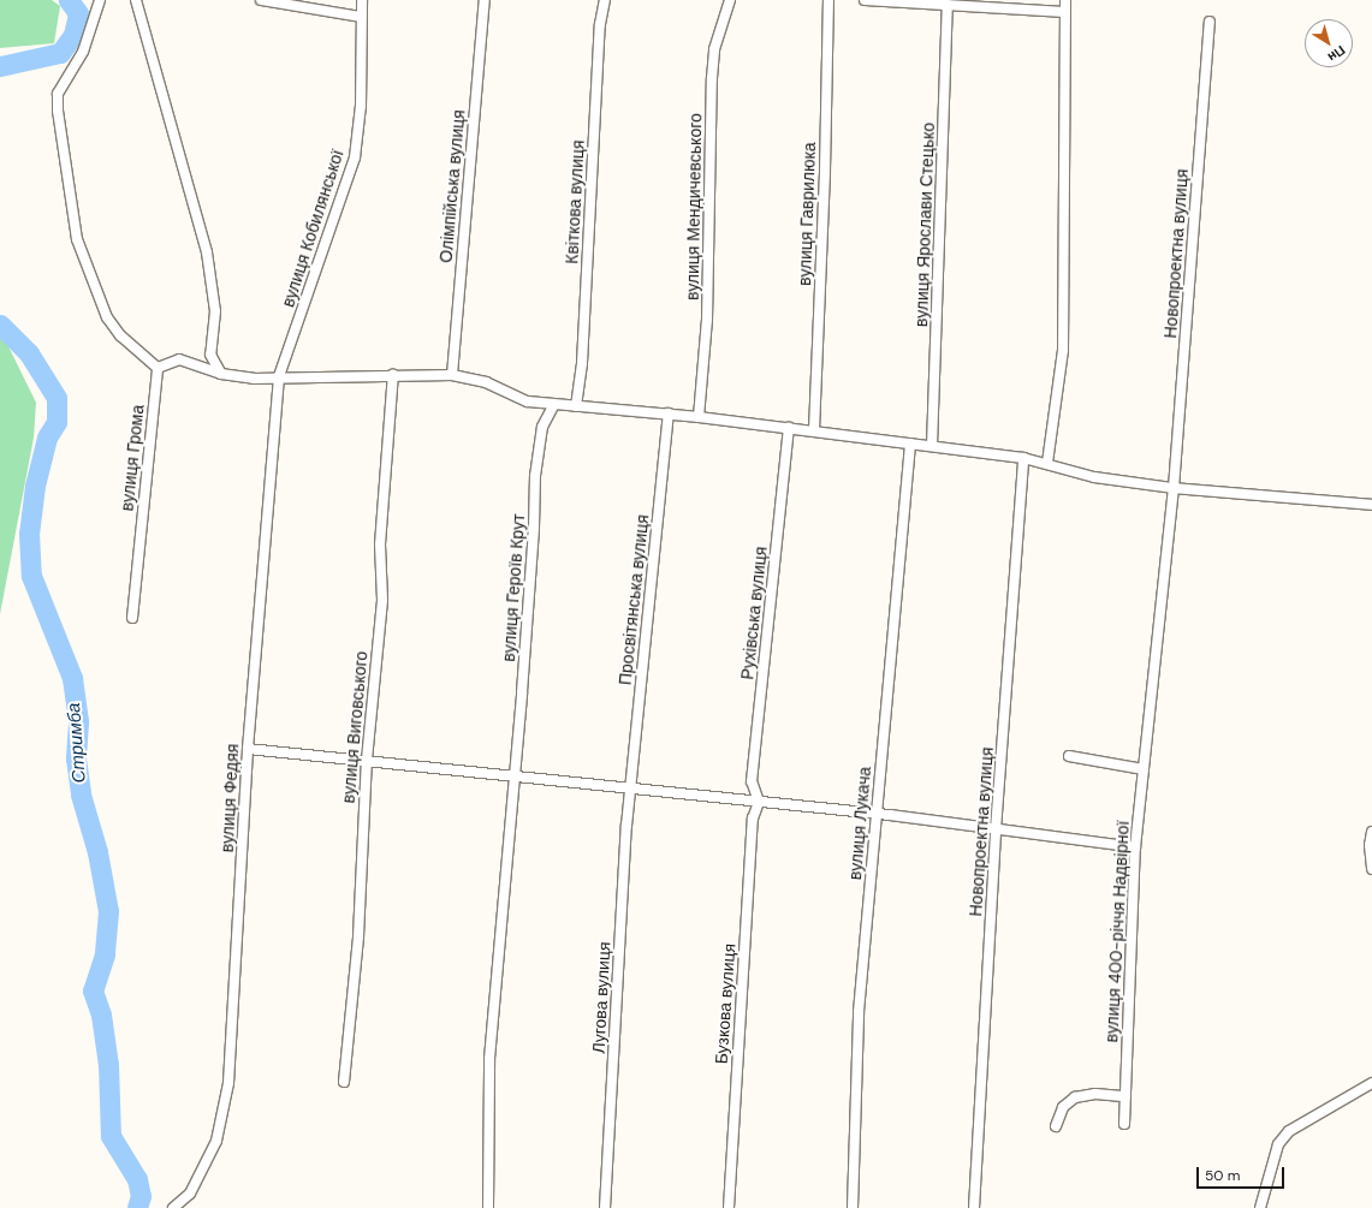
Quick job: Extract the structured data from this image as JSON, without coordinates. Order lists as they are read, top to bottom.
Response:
{
  "streets": {
    "street": [
      "Олімпійська вулиця",
      "Квіткова вулиця",
      "вулиця Мендичевського",
      "вулиця Гаврилюка",
      "вулиця Ярослави Стецько",
      "вулиця Кобилянської",
      "Новопроектна вулиця",
      "вулиця Грома",
      "вулиця Героїв Крут",
      "Просвітянська вулиця",
      "Рухівська вулиця",
      "вулиця Виговського",
      "вулиця Федяя",
      "вулиця Лукача",
      "вулиця 400-річчя Надвірної",
      "Лугова вулиця",
      "Бузкова вулиця"
    ]
  },
  "crossings": [
    ["вулиця Кобилянської", "вулиця Федяя"],
    ["Новопроектна вулиця", "вулиця 400-річчя Надвірної"],
    ["Просвітянська вулиця", "Лугова вулиця"],
    ["Рухівська вулиця", "Бузкова вулиця"]
  ],
  "water": ["Стримба"],
  "scale_bar": "50 m",
  "north": "bottom right"
}
